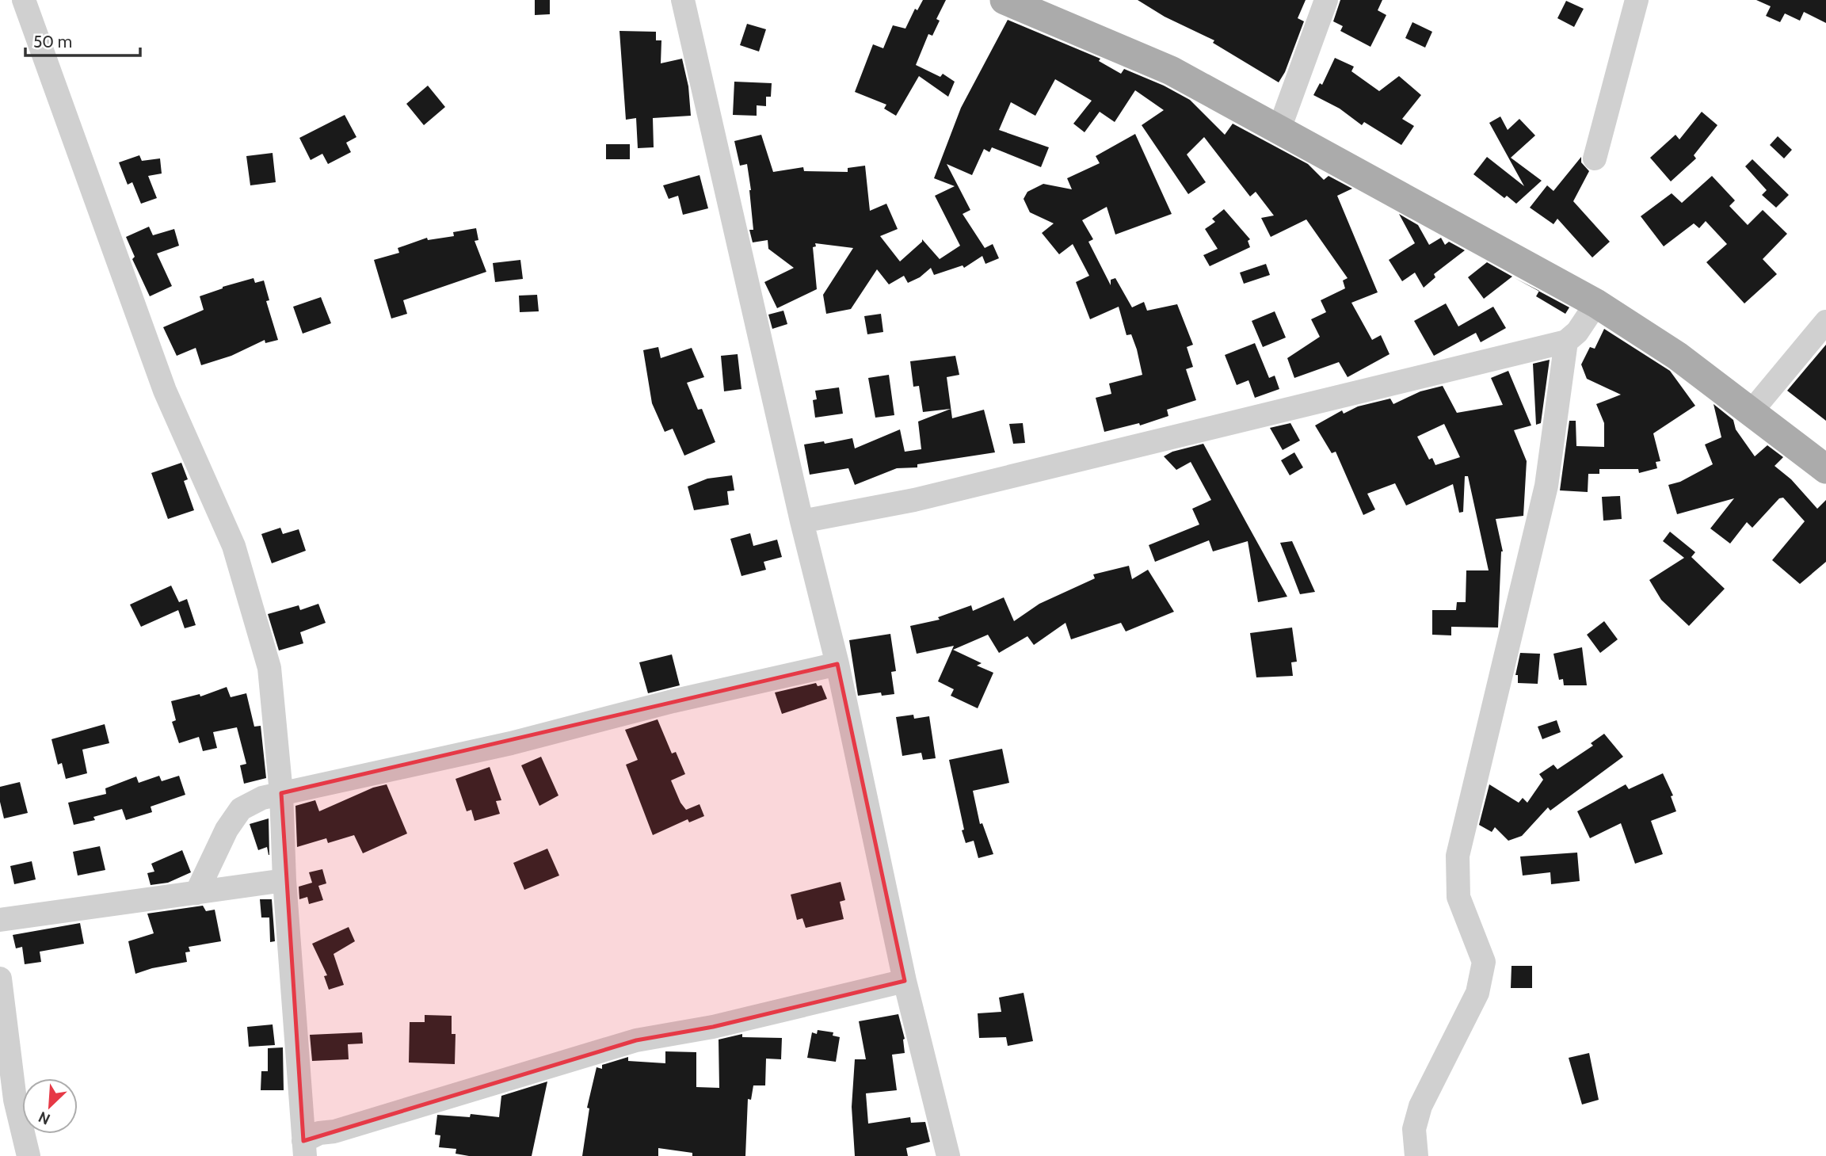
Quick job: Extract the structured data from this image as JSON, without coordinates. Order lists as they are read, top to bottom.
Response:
{
  "scale_bar": "50 m",
  "north": "bottom left"
}
